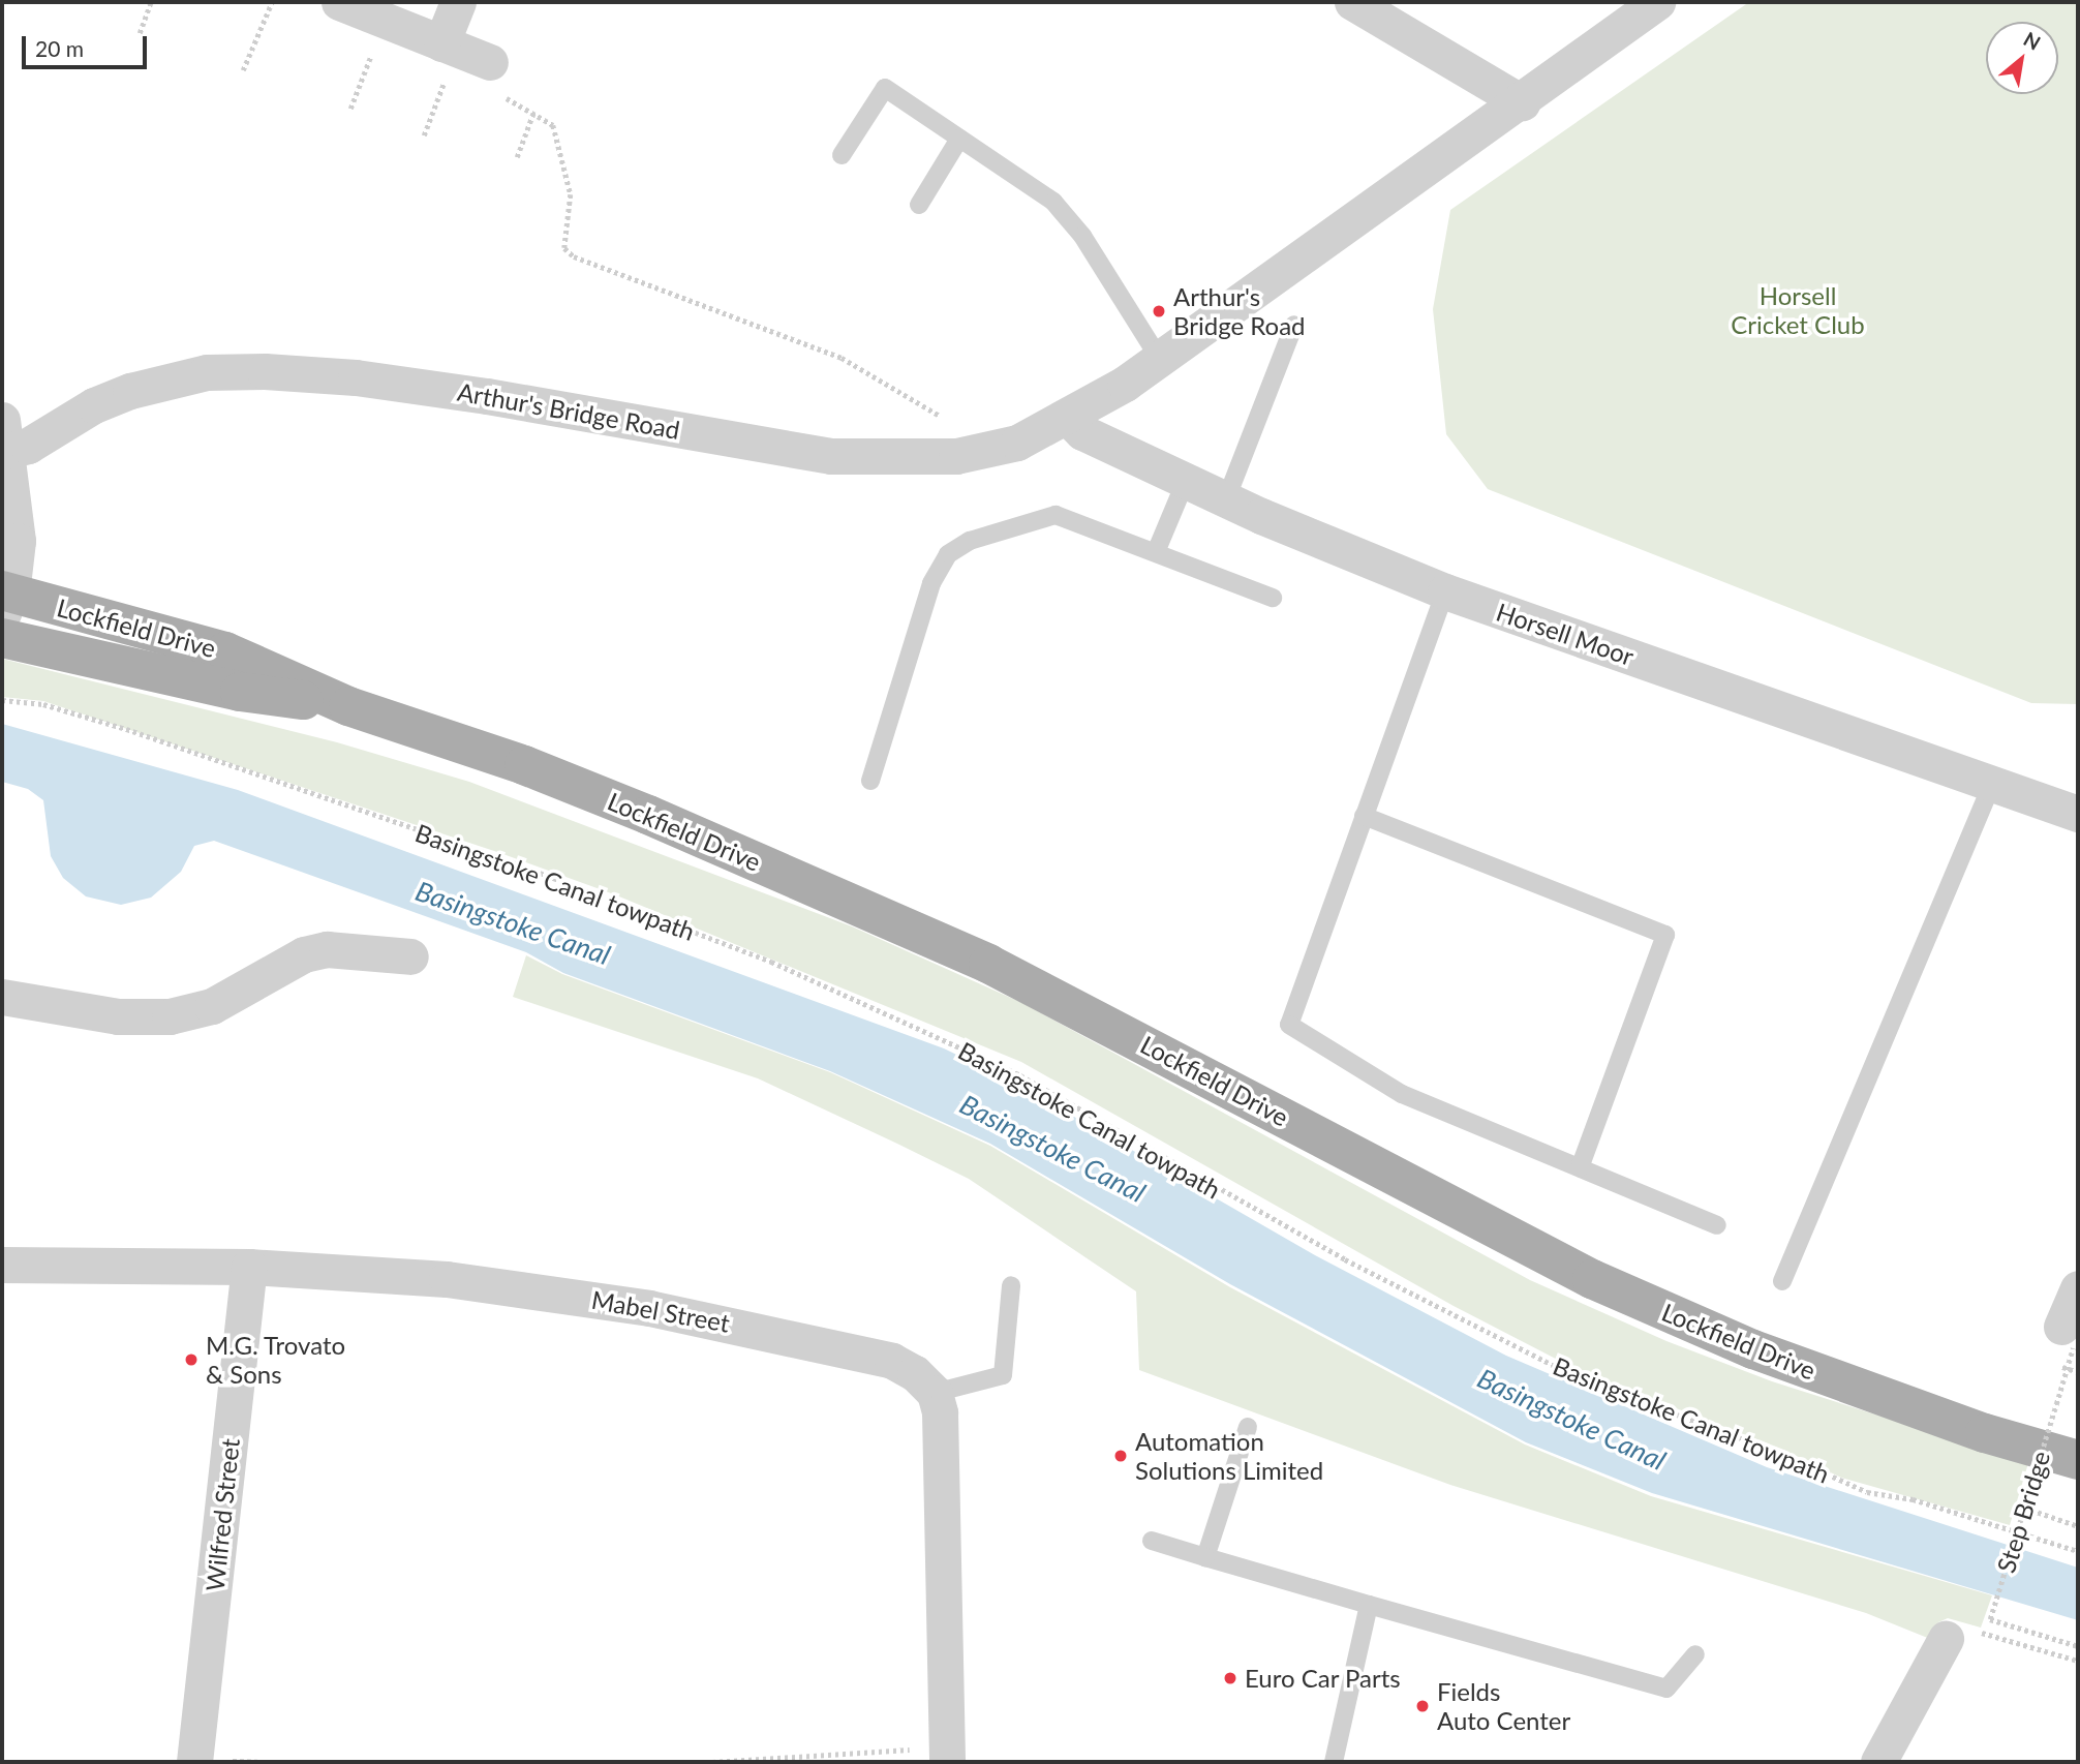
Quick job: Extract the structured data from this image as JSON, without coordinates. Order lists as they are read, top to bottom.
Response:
{
  "streets": {
    "main road": ["Lockfield Drive"],
    "street": [
      "Arthur's Bridge Road",
      "Horsell Moor",
      "Mabel Street",
      "Wilfred Street"
    ],
    "path": ["Basingstoke Canal towpath", "Step Bridge"]
  },
  "crossings": [
    ["Arthur's Bridge Road", "Horsell Moor"],
    ["Mabel Street", "Wilfred Street"]
  ],
  "water": ["Basingstoke Canal"],
  "parks": ["Horsell Cricket Club"],
  "places": [
    "Arthur's Bridge Road",
    "M.G. Trovato & Sons",
    "Automation Solutions Limited",
    "Euro Car Parts",
    "Fields Auto Center"
  ],
  "scale_bar": "20 m",
  "north": "top right"
}
